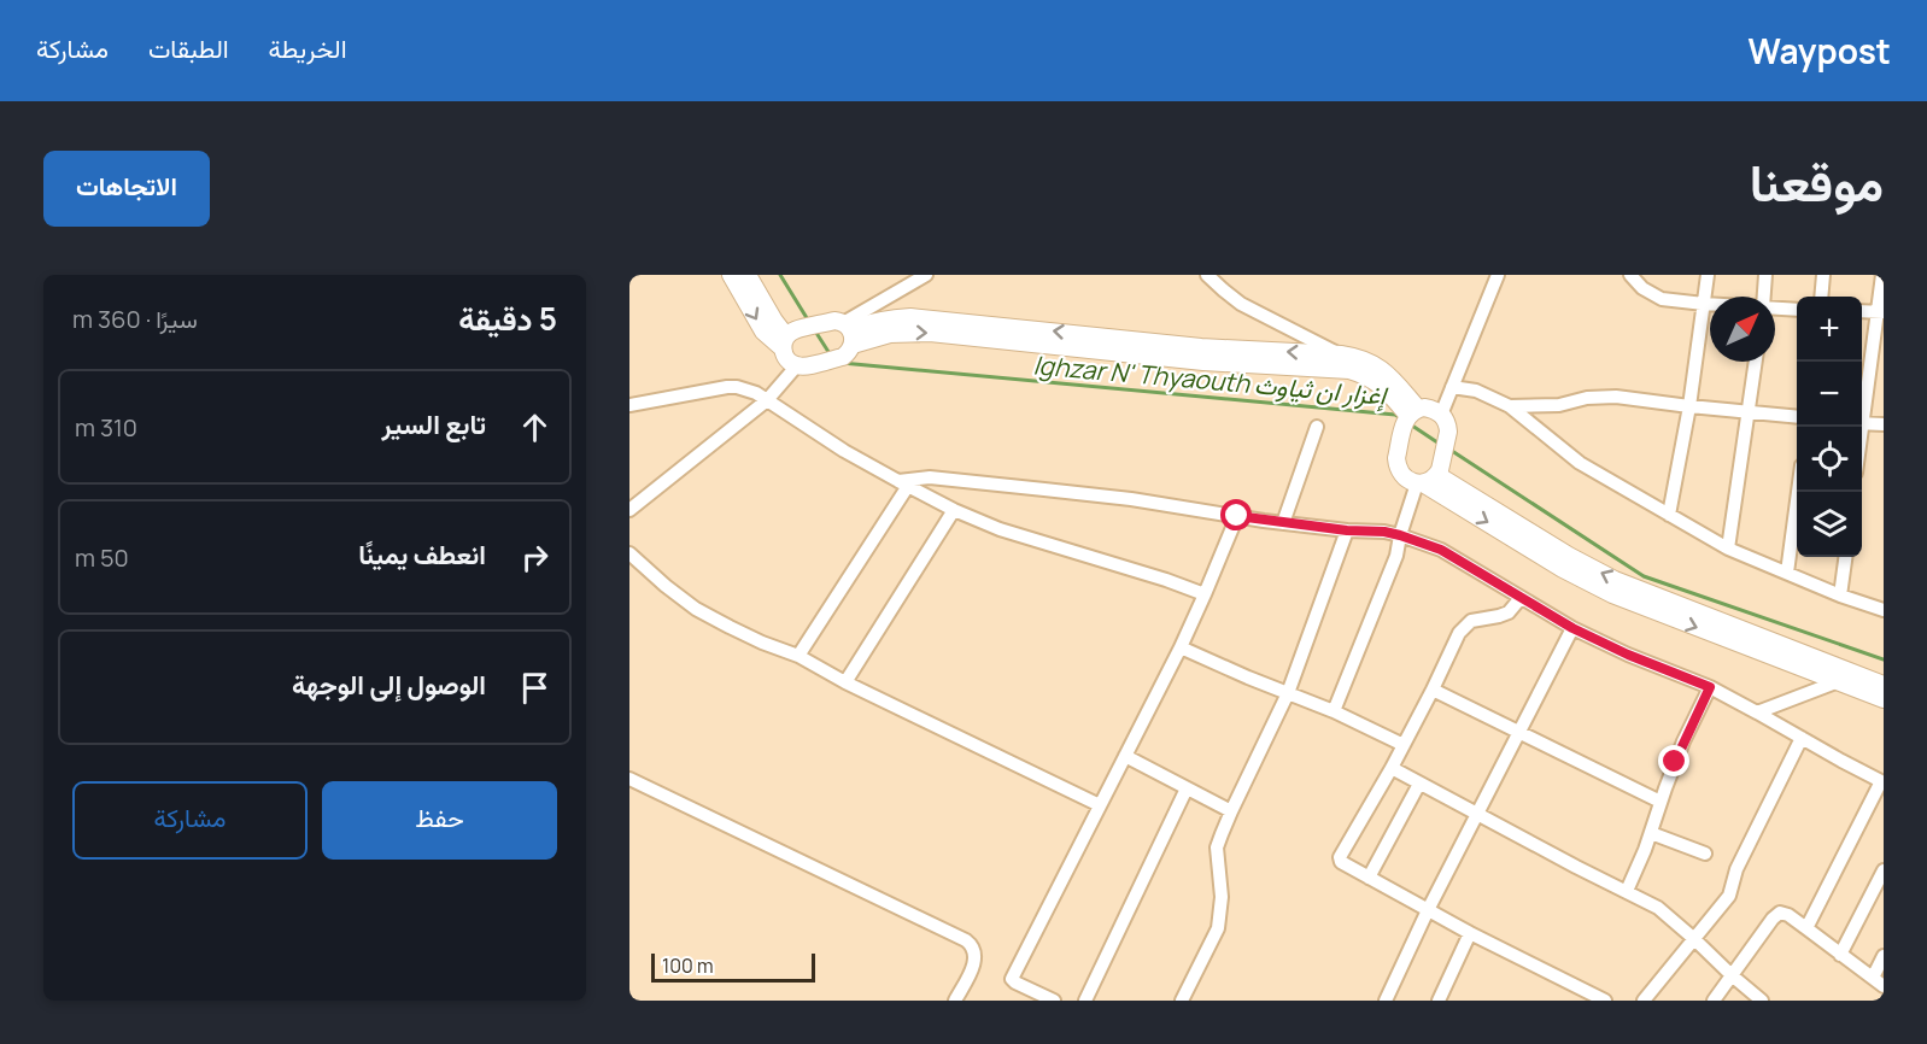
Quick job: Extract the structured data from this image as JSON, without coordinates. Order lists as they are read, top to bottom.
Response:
{
  "water": ["Ighzar N' Thyaouth إغزار ان ثياوث"],
  "scale_bar": "100 m",
  "north": "top right",
  "page": {
    "header": "Waypost",
    "nav": ["الخريطة", "الطبقات", "مشاركة"],
    "title": "موقعنا",
    "buttons": [
      "الاتجاهات",
      ["حفظ", "مشاركة"]
    ],
    "heading": ["5 دقيقة", "سيرًا · 360 m"],
    "map_buttons": ["+", "−"],
    "list": [
      ["تابع السير", "310 m"],
      ["انعطف يمينًا", "50 m"],
      "الوصول إلى الوجهة"
    ],
    "scale": "100 m"
  }
}
